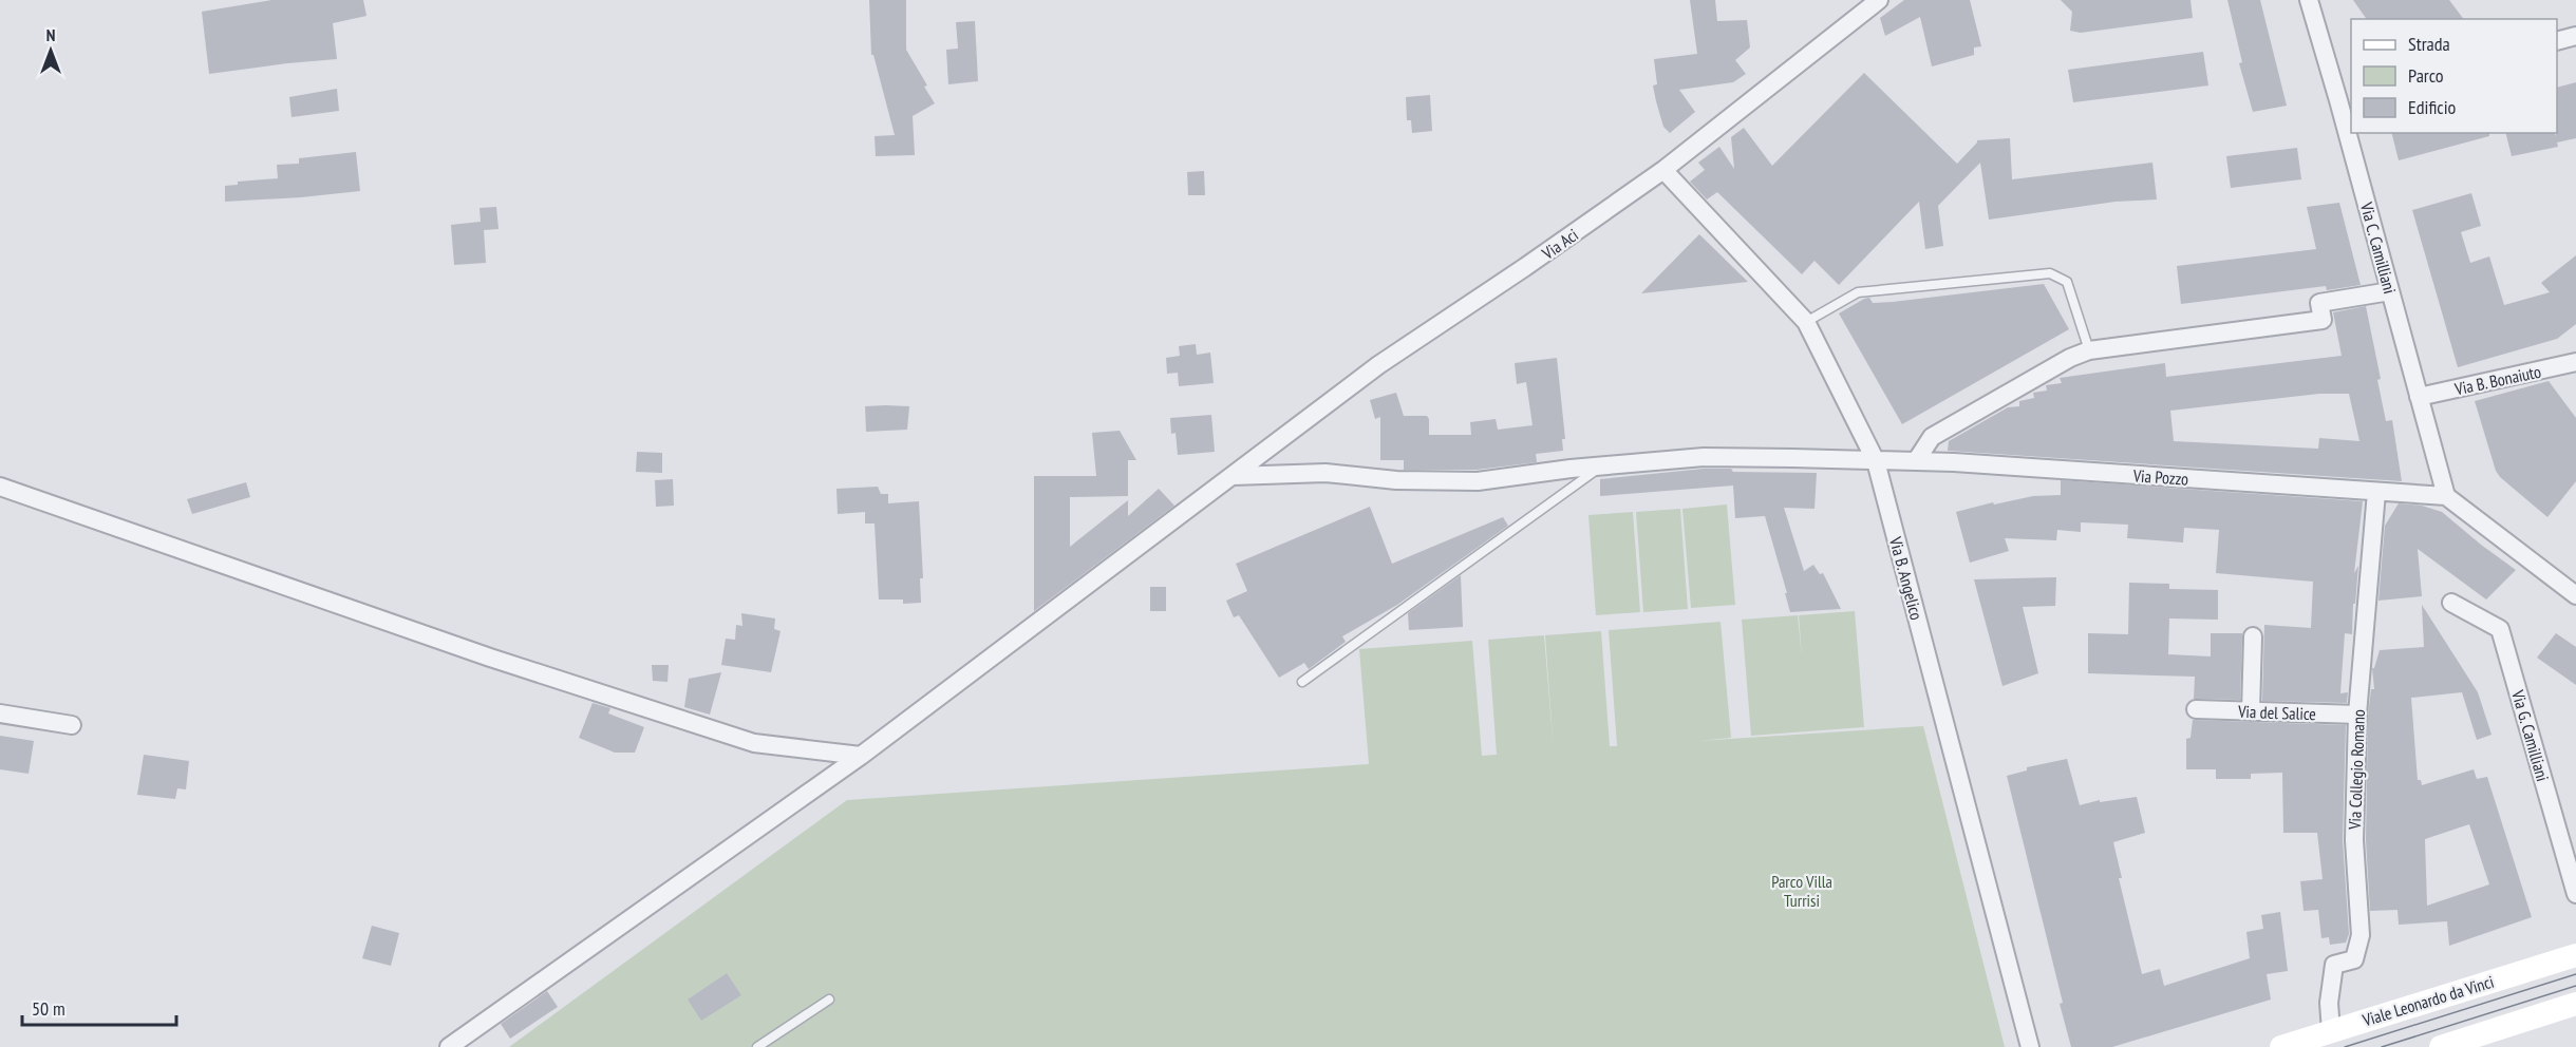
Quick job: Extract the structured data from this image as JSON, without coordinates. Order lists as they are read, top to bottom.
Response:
{
  "streets": {
    "street": [
      "Via Aci",
      "Via C. Camilliani",
      "Via B. Bonaiuto",
      "Via Pozzo",
      "Via B. Angelico",
      "Via del Salice",
      "Via G. Camilliani",
      "Via Collegio Romano",
      "Viale Leonardo da Vinci"
    ]
  },
  "crossings": [
    ["Via Aci", "Via Pozzo"],
    ["Via Aci", "Via B. Angelico"],
    ["Via C. Camilliani", "Via B. Bonaiuto"],
    ["Via C. Camilliani", "Via Pozzo"],
    ["Via Pozzo", "Via B. Angelico"],
    ["Via Pozzo", "Via Collegio Romano"],
    ["Via del Salice", "Via Collegio Romano"],
    ["Via Collegio Romano", "Viale Leonardo da Vinci"]
  ],
  "parks": ["Parco Villa Turrisi"],
  "legend": ["Strada", "Parco", "Edificio"],
  "scale_bar": "50 m",
  "north": "top"
}
